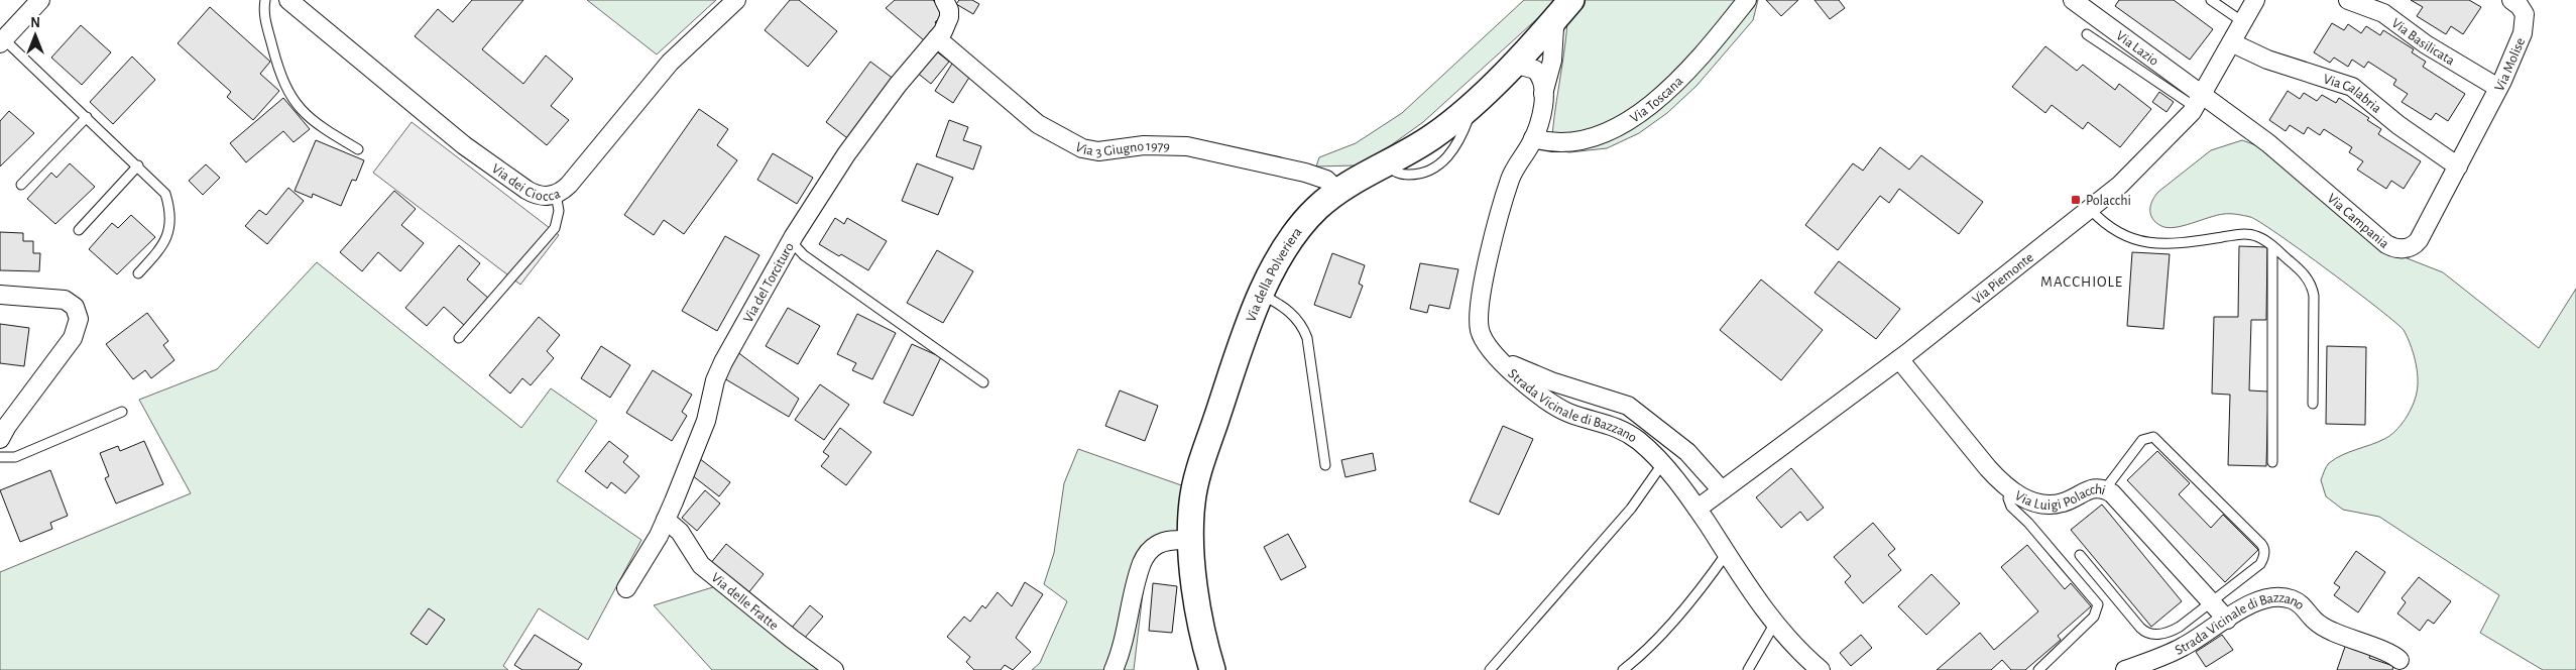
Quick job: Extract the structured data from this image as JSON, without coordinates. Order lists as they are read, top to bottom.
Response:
{
  "streets": {
    "main road": ["Via della Polveriera"],
    "street": [
      "Via Basilicata",
      "Via Lazio",
      "Via Molise",
      "Via Calabria",
      "Via Toscana",
      "Via 3 Giugno 1979",
      "Via dei Ciocca",
      "Via Campania",
      "Via Piemonte",
      "Via del Torcituro",
      "Strada Vicinale di Bazzano",
      "Via Luigi Polacchi",
      "Via delle Fratte"
    ]
  },
  "crossings": [
    ["Via Basilicata", "Via Molise"],
    ["Via Lazio", "Via Campania"],
    ["Via Lazio", "Via Piemonte"],
    ["Via Molise", "Via Campania"],
    ["Via Calabria", "Via Campania"],
    ["Via Calabria", "Via Piemonte"],
    ["Via Toscana", "Strada Vicinale di Bazzano"],
    ["Via 3 Giugno 1979", "Via della Polveriera"],
    ["Via 3 Giugno 1979", "Via del Torcituro"],
    ["Via Campania", "Via Piemonte"],
    ["Via della Polveriera", "Strada Vicinale di Bazzano"],
    ["Via Piemonte", "Strada Vicinale di Bazzano"],
    ["Via Piemonte", "Via Luigi Polacchi"],
    ["Via del Torcituro", "Via delle Fratte"],
    ["Strada Vicinale di Bazzano", "Via Luigi Polacchi"]
  ],
  "districts": ["MACCHIOLE"],
  "places": {
    "transit": ["Polacchi"]
  },
  "north": "top"
}
